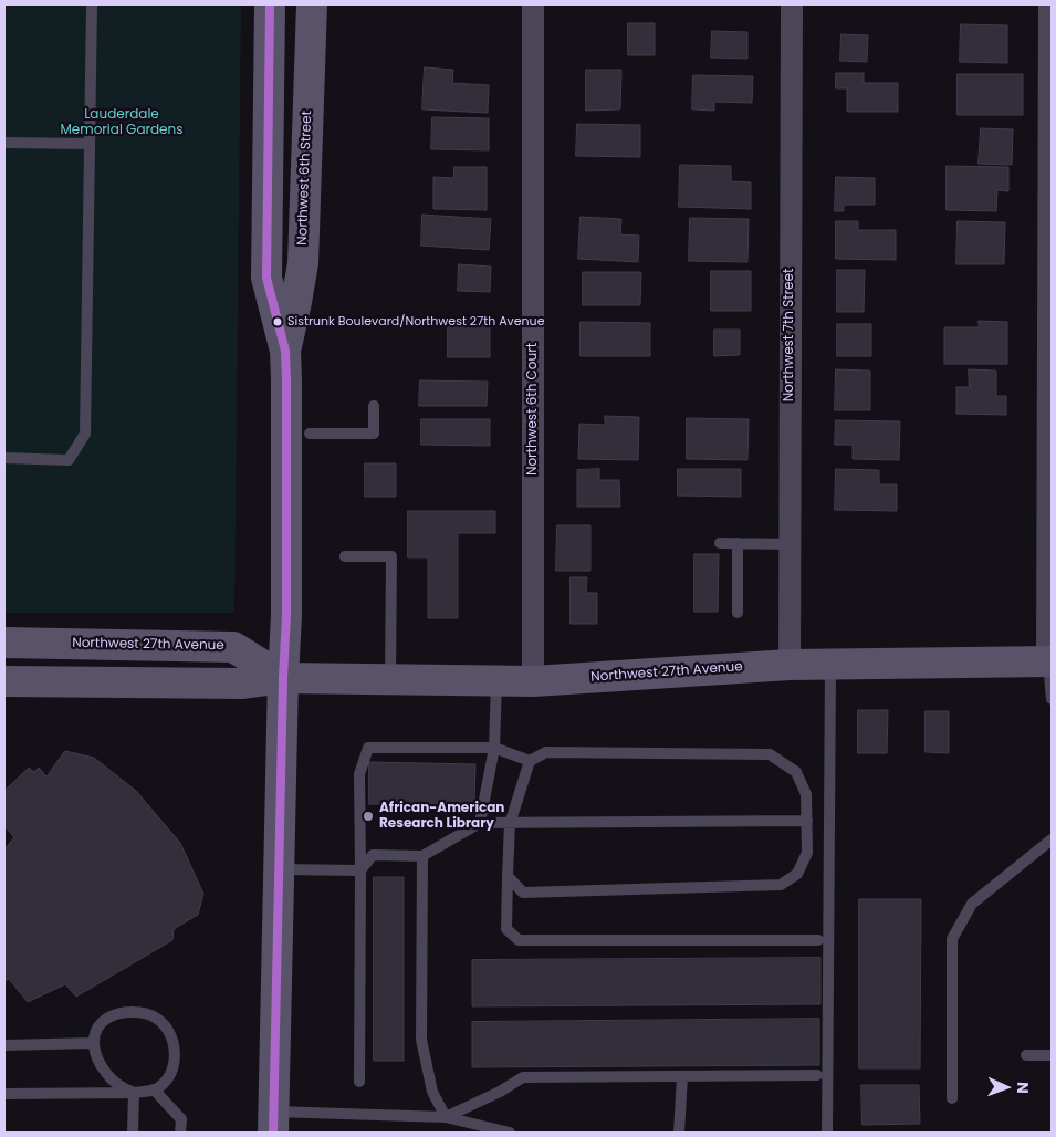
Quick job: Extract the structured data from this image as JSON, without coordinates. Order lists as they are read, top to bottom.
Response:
{
  "streets": {
    "street": [
      "Northwest 6th Street",
      "Northwest 7th Street",
      "Northwest 6th Court",
      "Northwest 27th Avenue"
    ]
  },
  "crossings": [
    ["Northwest 6th Street", "Northwest 27th Avenue"],
    ["Northwest 7th Street", "Northwest 27th Avenue"],
    ["Northwest 6th Court", "Northwest 27th Avenue"]
  ],
  "parks": ["Lauderdale Memorial Gardens"],
  "places": ["Sistrunk Boulevard/Northwest 27th Avenue", "African-American Research Library"],
  "north": "right"
}
